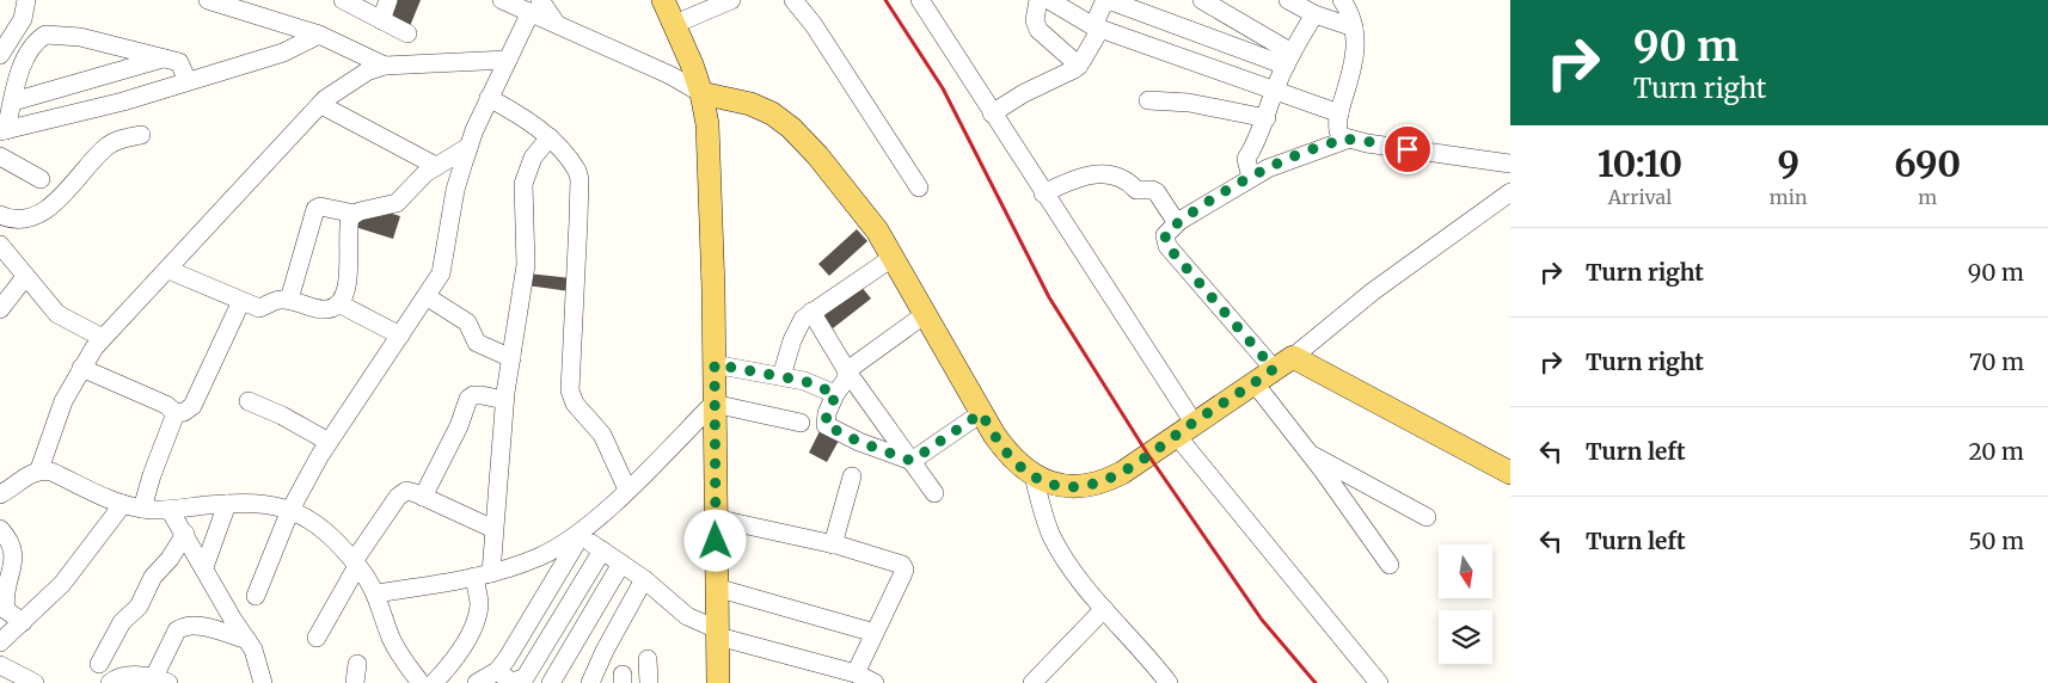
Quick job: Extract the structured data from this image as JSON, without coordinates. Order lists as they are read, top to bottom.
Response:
{
  "north": "bottom",
  "page": {
    "turn": ["90 m", "Turn right"],
    "eta": [
      "10:10",
      "Arrival",
      "9",
      "min",
      "690",
      "m"
    ],
    "list": [
      {
        "name": "Turn right",
        "value": "90 m"
      },
      {
        "name": "Turn right",
        "value": "70 m"
      },
      {
        "name": "Turn left",
        "value": "20 m"
      },
      {
        "name": "Turn left",
        "value": "50 m"
      }
    ]
  }
}
